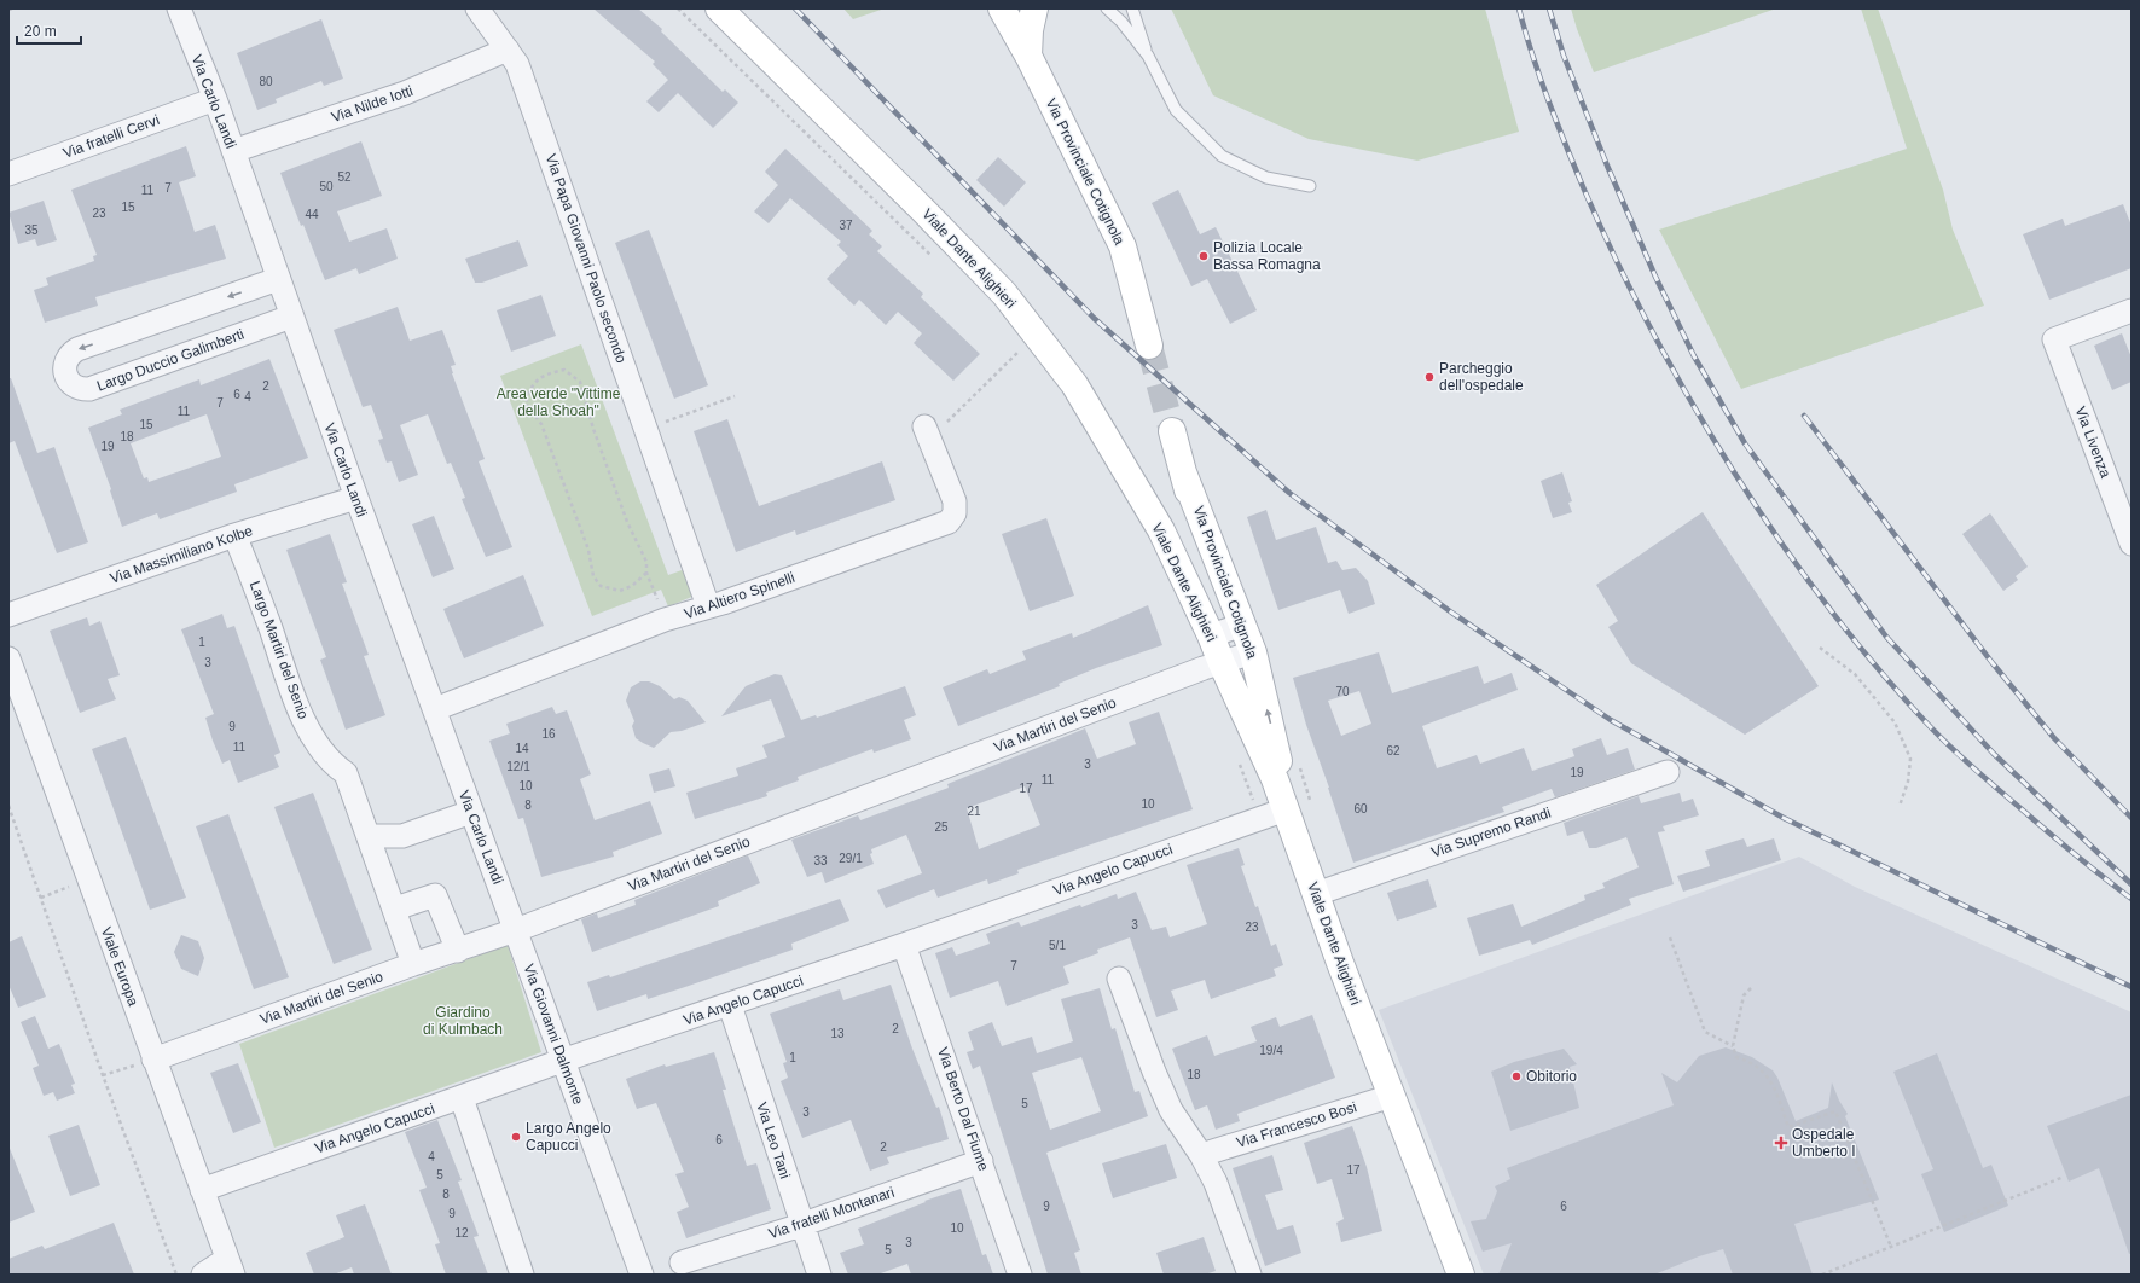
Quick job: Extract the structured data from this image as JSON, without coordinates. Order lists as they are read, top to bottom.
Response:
{
  "streets": {
    "street": [
      "Via Carlo Landi",
      "Via Nilde Iotti",
      "Via fratelli Cervi",
      "Via Provinciale Cotignola",
      "Via Papa Giovanni Paolo secondo",
      "Viale Dante Alighieri",
      "Largo Duccio Galimberti",
      "Via Livenza",
      "Via Massimiliano Kolbe",
      "Via Altiero Spinelli",
      "Largo Martiri del Senio",
      "Via Martiri del Senio",
      "Via Supremo Randi",
      "Via Angelo Capucci",
      "Viale Europa",
      "Via Giovanni Dalmonte",
      "Via Berto Dal Fiume",
      "Via Francesco Bosi",
      "Via Leo Tani",
      "Via fratelli Montanari"
    ]
  },
  "crossings": [
    ["Via Carlo Landi", "Via Nilde Iotti"],
    ["Via Carlo Landi", "Via fratelli Cervi"],
    ["Via Carlo Landi", "Largo Duccio Galimberti"],
    ["Via Carlo Landi", "Via Massimiliano Kolbe"],
    ["Via Carlo Landi", "Via Altiero Spinelli"],
    ["Via Carlo Landi", "Via Martiri del Senio"],
    ["Via Carlo Landi", "Via Giovanni Dalmonte"],
    ["Via Nilde Iotti", "Via Papa Giovanni Paolo secondo"],
    ["Via Provinciale Cotignola", "Viale Dante Alighieri"],
    ["Via Provinciale Cotignola", "Via Martiri del Senio"],
    ["Via Papa Giovanni Paolo secondo", "Via Altiero Spinelli"],
    ["Viale Dante Alighieri", "Via Martiri del Senio"],
    ["Viale Dante Alighieri", "Via Supremo Randi"],
    ["Viale Dante Alighieri", "Via Angelo Capucci"],
    ["Viale Dante Alighieri", "Via Francesco Bosi"],
    ["Via Massimiliano Kolbe", "Largo Martiri del Senio"],
    ["Largo Martiri del Senio", "Via Martiri del Senio"],
    ["Via Martiri del Senio", "Viale Europa"],
    ["Via Martiri del Senio", "Via Giovanni Dalmonte"],
    ["Via Angelo Capucci", "Viale Europa"],
    ["Via Angelo Capucci", "Via Giovanni Dalmonte"],
    ["Via Angelo Capucci", "Via Berto Dal Fiume"],
    ["Via Angelo Capucci", "Via Leo Tani"],
    ["Via Berto Dal Fiume", "Via fratelli Montanari"],
    ["Via Leo Tani", "Via fratelli Montanari"]
  ],
  "parks": ["Area verde \"Vittime della Shoah\"", "Giardino di Kulmbach"],
  "places": {
    "other": [
      "Polizia Locale Bassa Romagna",
      "Parcheggio dell'ospedale",
      "Obitorio",
      "Largo Angelo Capucci"
    ],
    "health": ["Ospedale Umberto I"]
  },
  "house_numbers": [
    "80",
    "52",
    "50",
    "7",
    "11",
    "15",
    "23",
    "44",
    "37",
    "35",
    "2",
    "6",
    "4",
    "7",
    "11",
    "15",
    "18",
    "19",
    "1",
    "3",
    "70",
    "9",
    "16",
    "11",
    "14",
    "62",
    "3",
    "12/1",
    "19",
    "11",
    "10",
    "17",
    "10",
    "8",
    "60",
    "21",
    "25",
    "29/1",
    "33",
    "3",
    "23",
    "5/1",
    "7",
    "2",
    "13",
    "19/4",
    "1",
    "18",
    "5",
    "3",
    "6",
    "2",
    "4",
    "17",
    "5",
    "8",
    "9",
    "6",
    "9",
    "10",
    "12",
    "3",
    "5"
  ],
  "scale_bar": "20 m"
}
